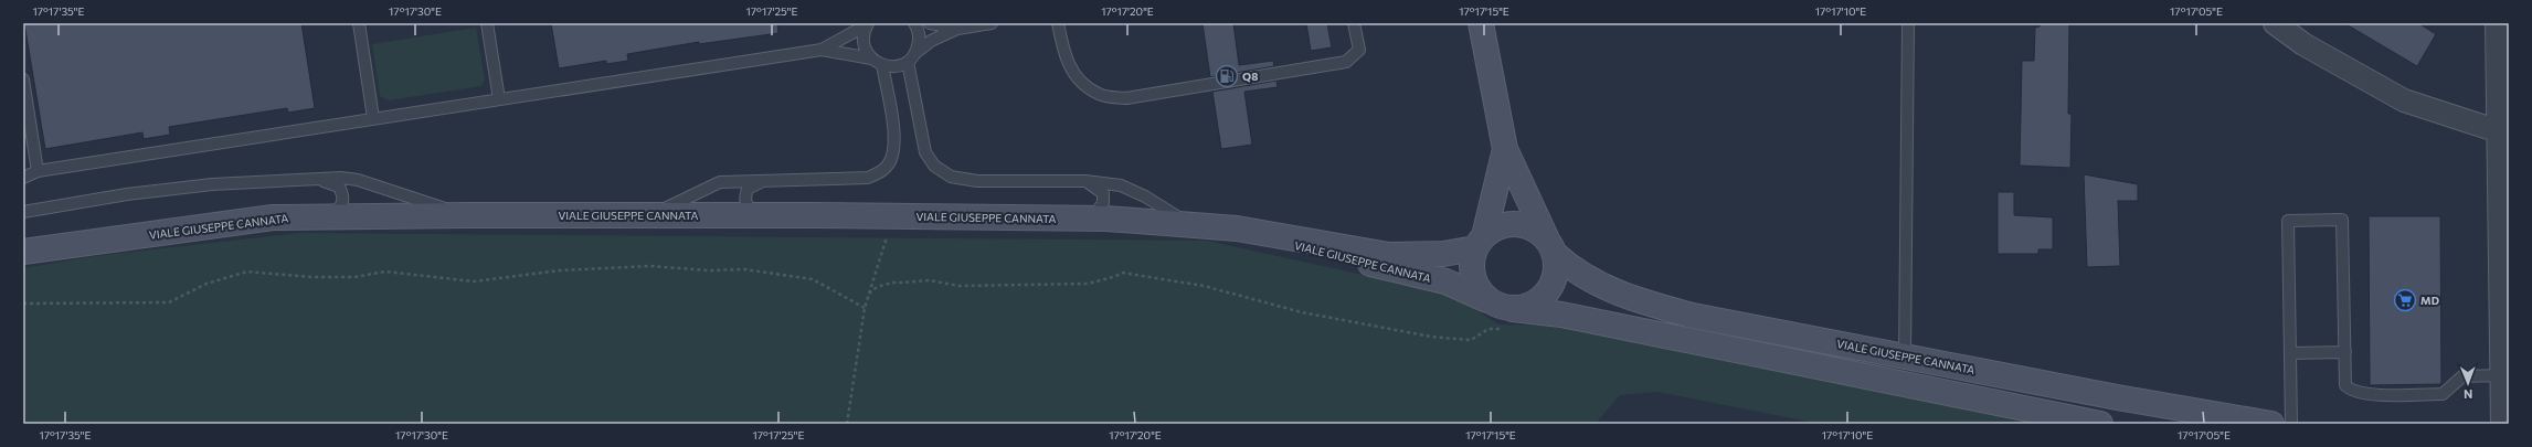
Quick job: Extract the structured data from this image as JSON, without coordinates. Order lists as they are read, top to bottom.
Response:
{
  "streets": {
    "street": ["VIALE GIUSEPPE CANNATA"]
  },
  "places": {
    "fuel station": ["Q8"],
    "supermarket": ["MD"]
  },
  "north": "bottom",
  "coordinates": [
    "17°17'35\"E",
    "17°17'30\"E",
    "17°17'25\"E",
    "17°17'20\"E",
    "17°17'15\"E",
    "17°17'10\"E",
    "17°17'05\"E"
  ]
}
